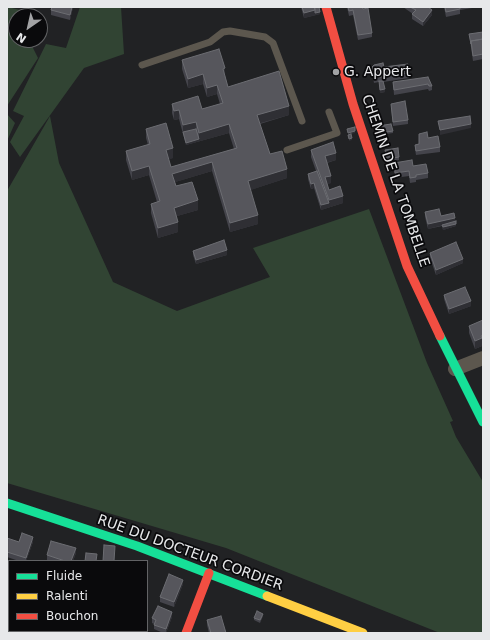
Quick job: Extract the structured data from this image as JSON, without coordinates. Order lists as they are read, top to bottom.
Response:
{
  "streets": {
    "street": ["CHEMIN DE LA TOMBELLE", "RUE DU DOCTEUR CORDIER"]
  },
  "places": ["G. Appert"],
  "legend": ["Fluide", "Ralenti", "Bouchon"],
  "north": "bottom left"
}
